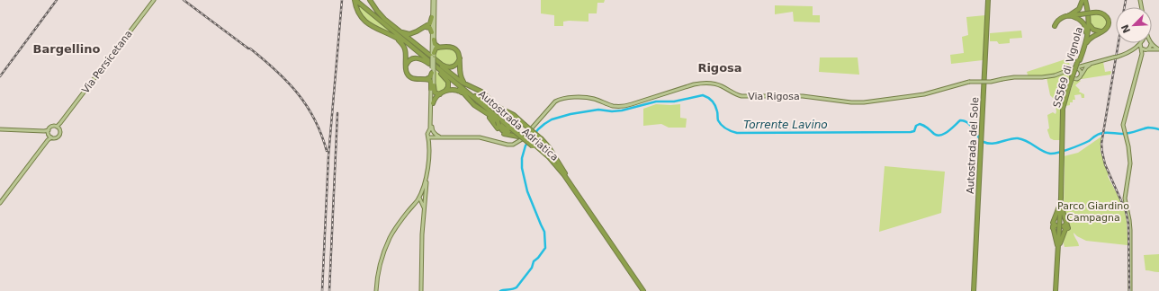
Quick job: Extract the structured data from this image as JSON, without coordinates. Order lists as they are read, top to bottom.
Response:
{
  "streets": {
    "highway": ["SS569 di Vignola", "Autostrada Adriatica", "Autostrada del Sole"],
    "main road": ["Via Persicetana", "Via Rigosa"]
  },
  "districts": ["Bargellino", "Rigosa"],
  "water": ["Torrente Lavino"],
  "parks": ["Parco Giardino Campagna"],
  "north": "bottom left"
}
